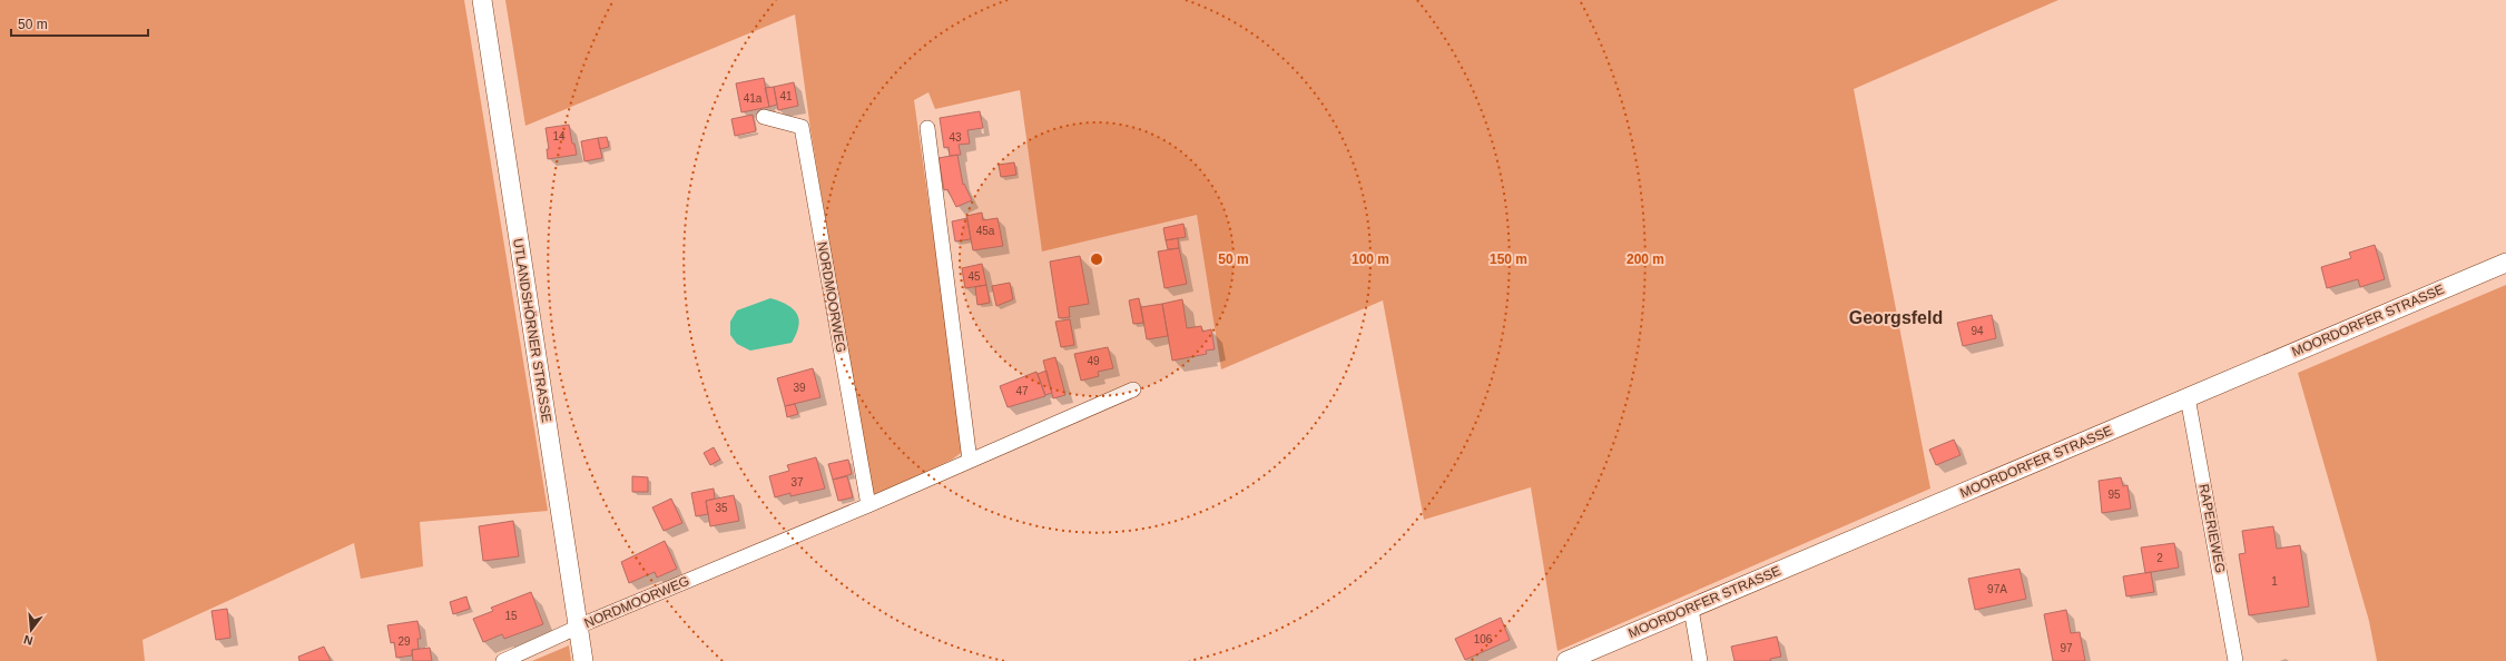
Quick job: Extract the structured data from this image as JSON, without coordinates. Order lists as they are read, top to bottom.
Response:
{
  "streets": {
    "street": [
      "NORDMOORWEG",
      "MOORDORFER STRASSE",
      "UTLANDSHÖRNER STRASSE",
      "RAPERIEWEG"
    ]
  },
  "crossings": [
    ["NORDMOORWEG", "UTLANDSHÖRNER STRASSE"],
    ["MOORDORFER STRASSE", "RAPERIEWEG"]
  ],
  "districts": ["Georgsfeld"],
  "house_numbers": [
    "41",
    "41a",
    "14",
    "43",
    "45a",
    "45",
    "94",
    "49",
    "39",
    "47",
    "37",
    "95",
    "35",
    "2",
    "1",
    "97A",
    "15",
    "106",
    "29",
    "97"
  ],
  "scale_bar": "50 m",
  "north": "bottom",
  "rings": [
    "50 m",
    "100 m",
    "150 m",
    "200 m"
  ]
}
